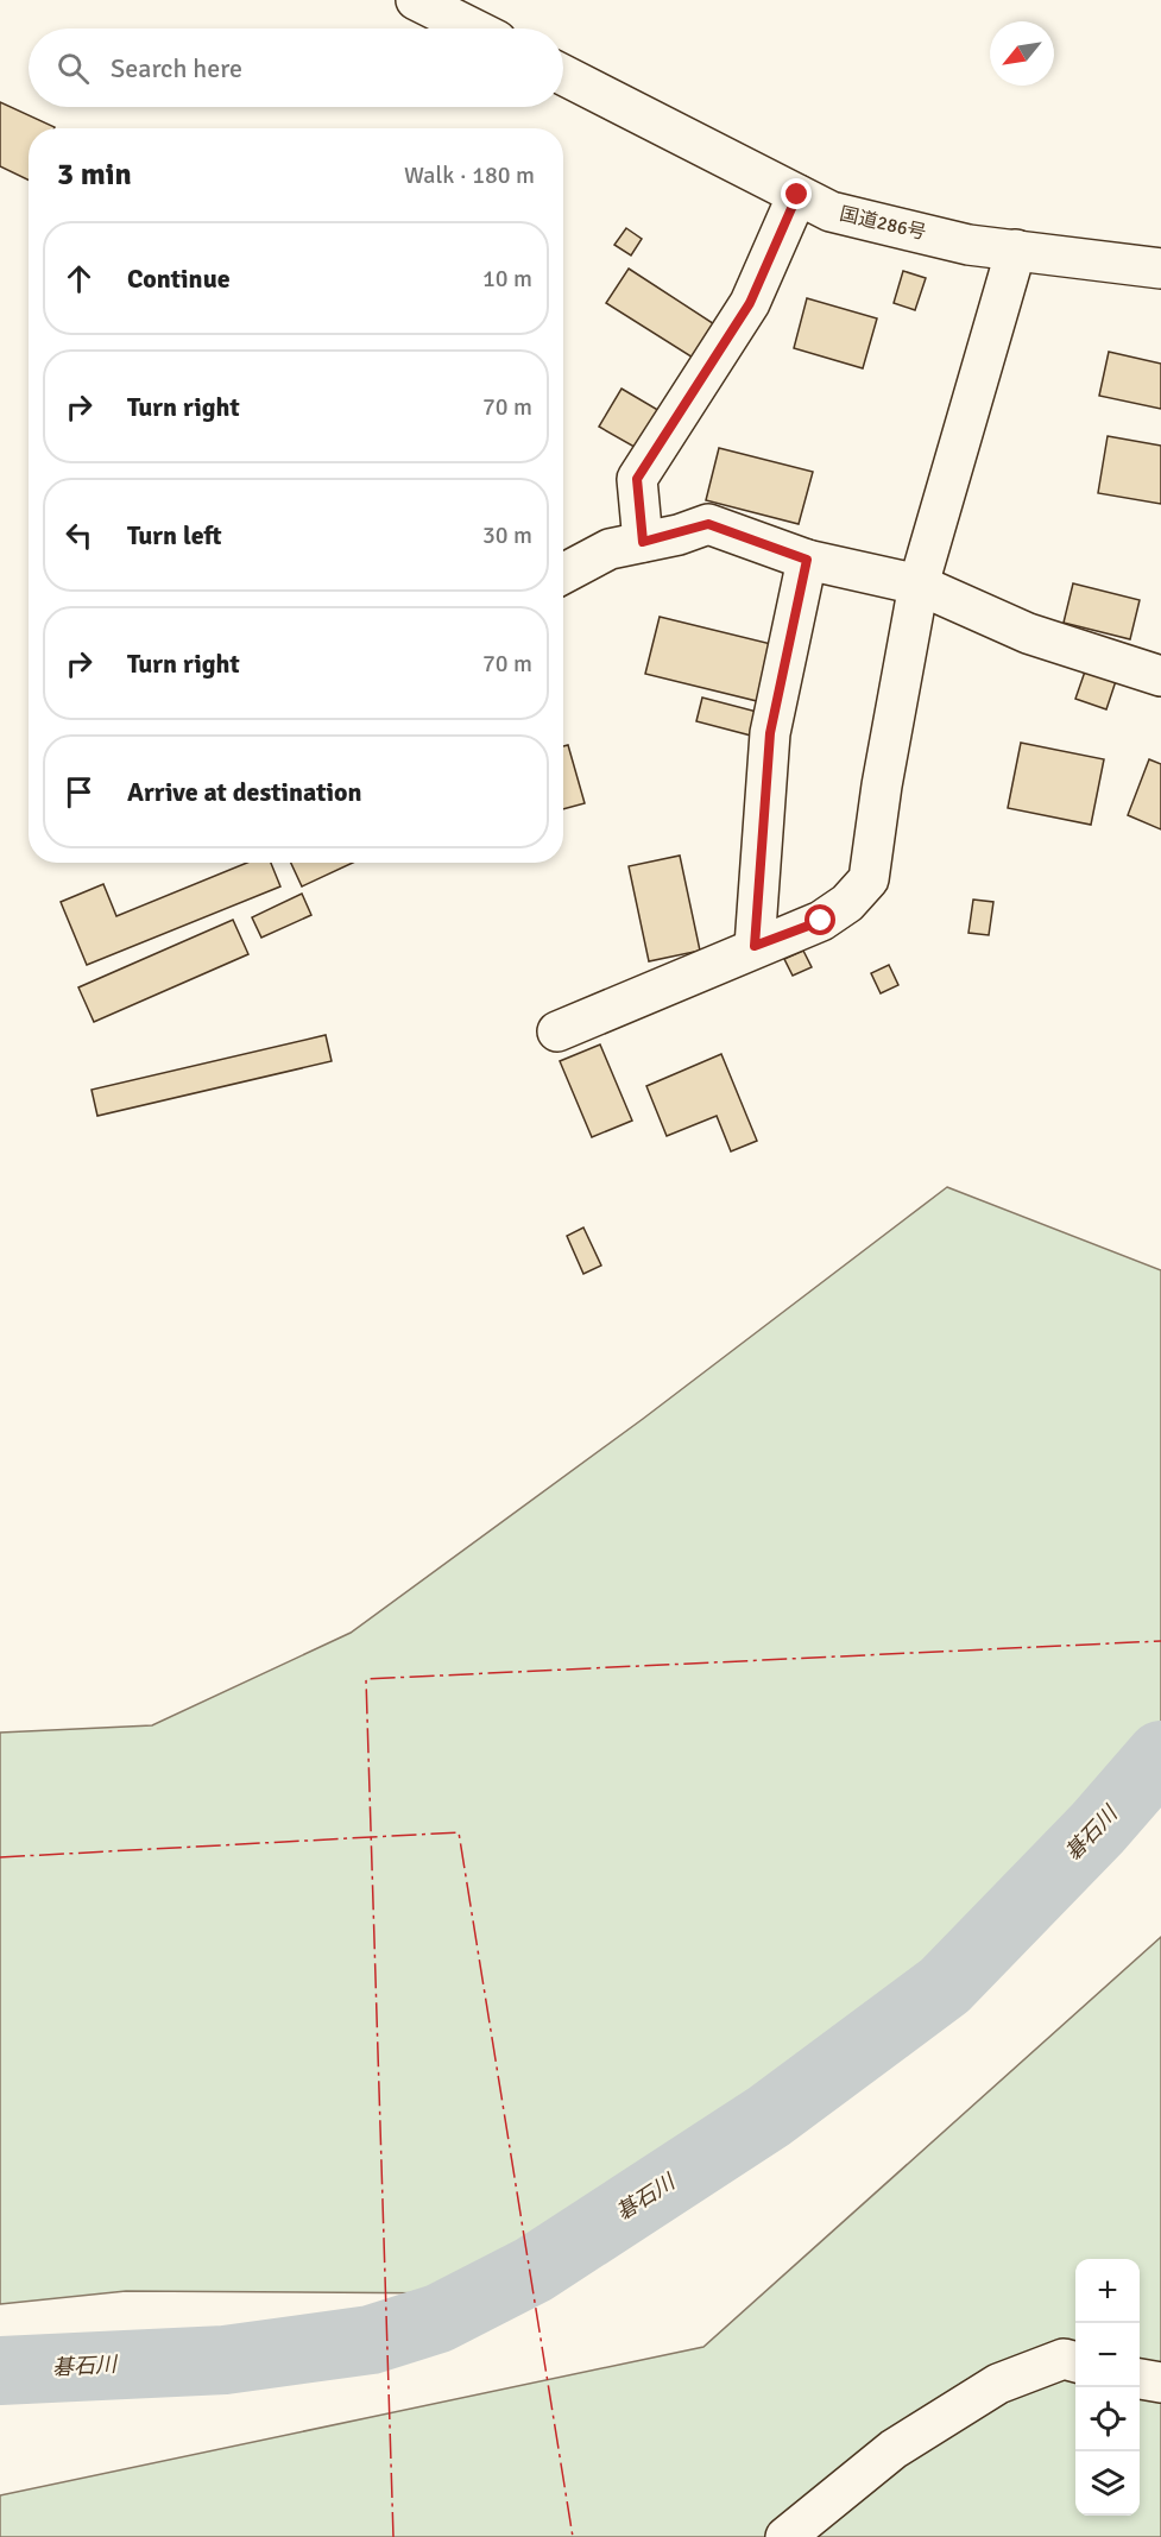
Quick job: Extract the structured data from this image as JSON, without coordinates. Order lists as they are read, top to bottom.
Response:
{
  "streets": {
    "main road": ["国道286号"]
  },
  "water": ["碁石川"],
  "north": "bottom left",
  "page": {
    "search": "Search here",
    "heading": ["3 min", "Walk · 180 m"],
    "list": [
      ["Continue", "10 m"],
      ["Turn right", "70 m"],
      ["Turn left", "30 m"],
      ["Turn right", "70 m"],
      "Arrive at destination"
    ],
    "map_buttons": ["+", "−"]
  }
}
